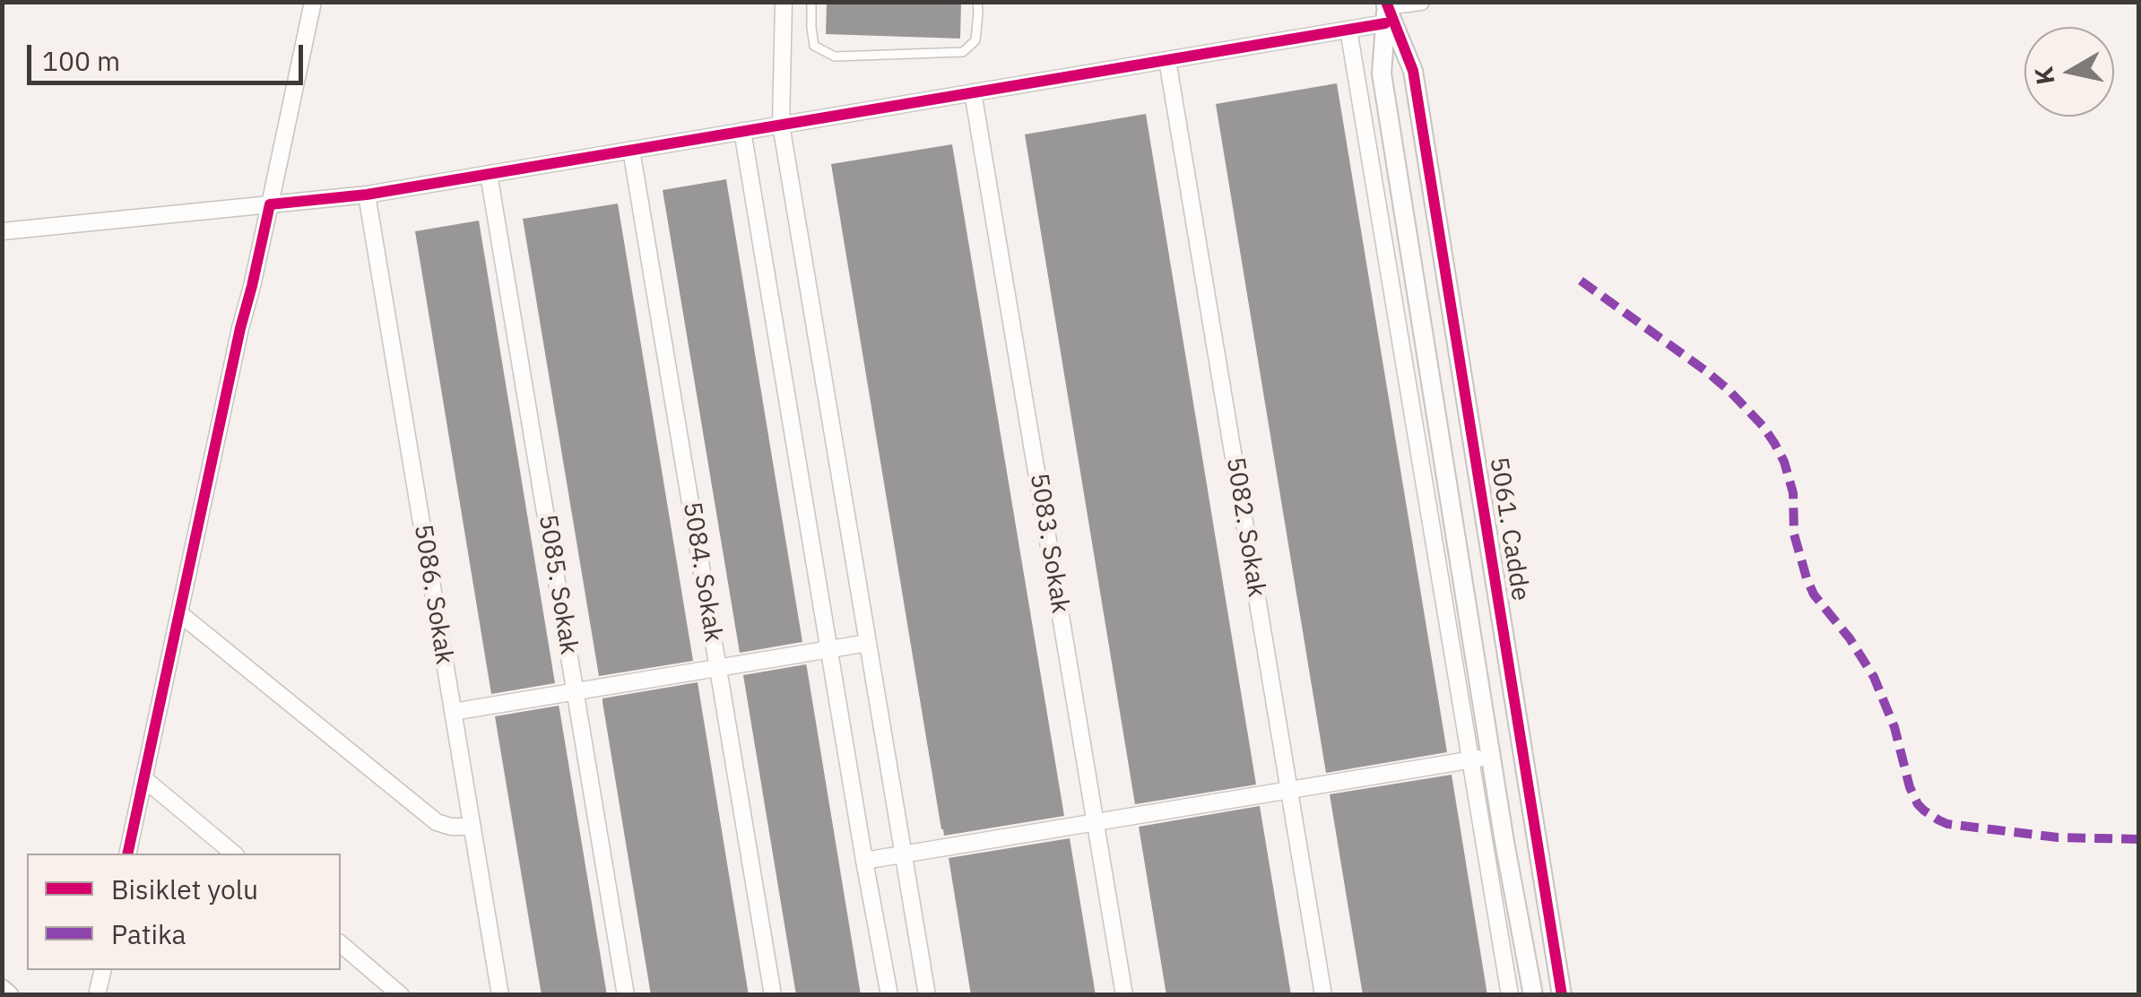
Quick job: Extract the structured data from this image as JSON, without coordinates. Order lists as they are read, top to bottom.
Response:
{
  "streets": {
    "street": [
      "5082. Sokak",
      "5061. Cadde",
      "5083. Sokak",
      "5084. Sokak",
      "5085. Sokak",
      "5086. Sokak"
    ]
  },
  "legend": ["Bisiklet yolu", "Patika"],
  "scale_bar": "100 m",
  "north": "left"
}
